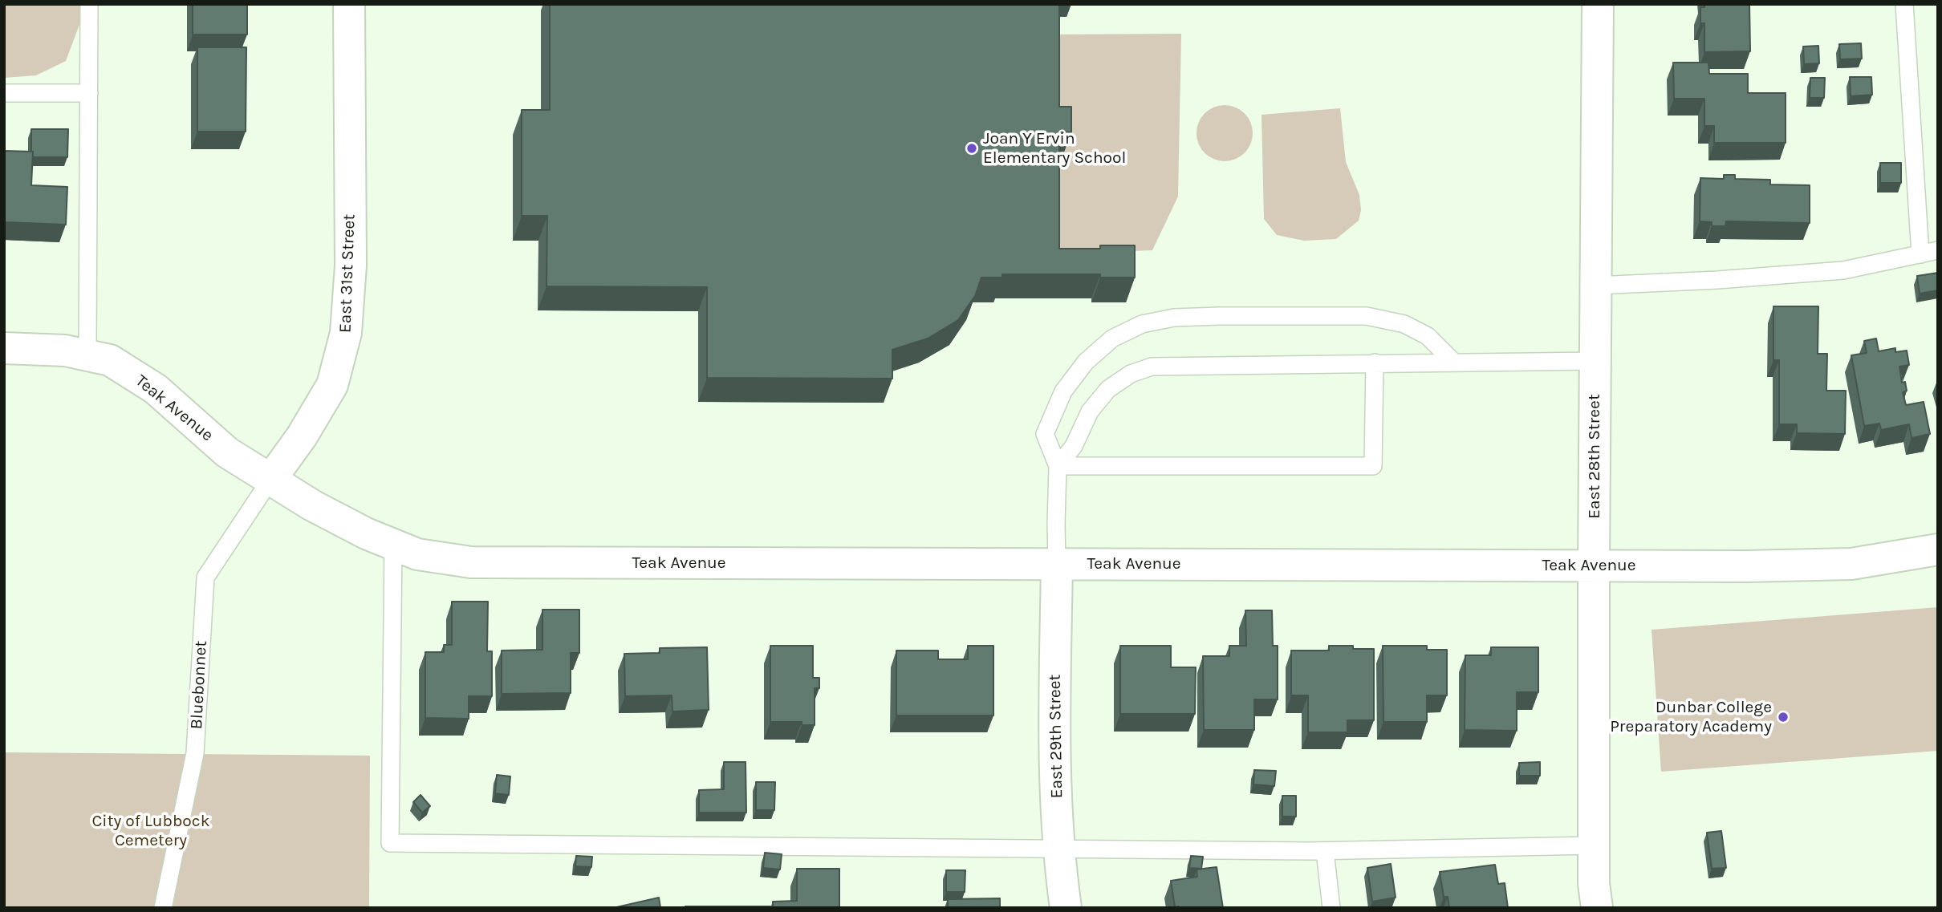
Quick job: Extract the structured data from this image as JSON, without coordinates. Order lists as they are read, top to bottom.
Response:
{
  "streets": {
    "street": [
      "East 31st Street",
      "Teak Avenue",
      "East 28th Street",
      "East 29th Street"
    ],
    "lane": ["Bluebonnet"]
  },
  "crossings": [
    ["East 31st Street", "Teak Avenue"],
    ["East 31st Street", "Bluebonnet"],
    ["Teak Avenue", "East 28th Street"],
    ["Teak Avenue", "Bluebonnet"],
    ["Teak Avenue", "East 29th Street"]
  ],
  "parks": ["City of Lubbock Cemetery"],
  "places": ["Joan Y Ervin Elementary School", "Dunbar College Preparatory Academy"]
}
